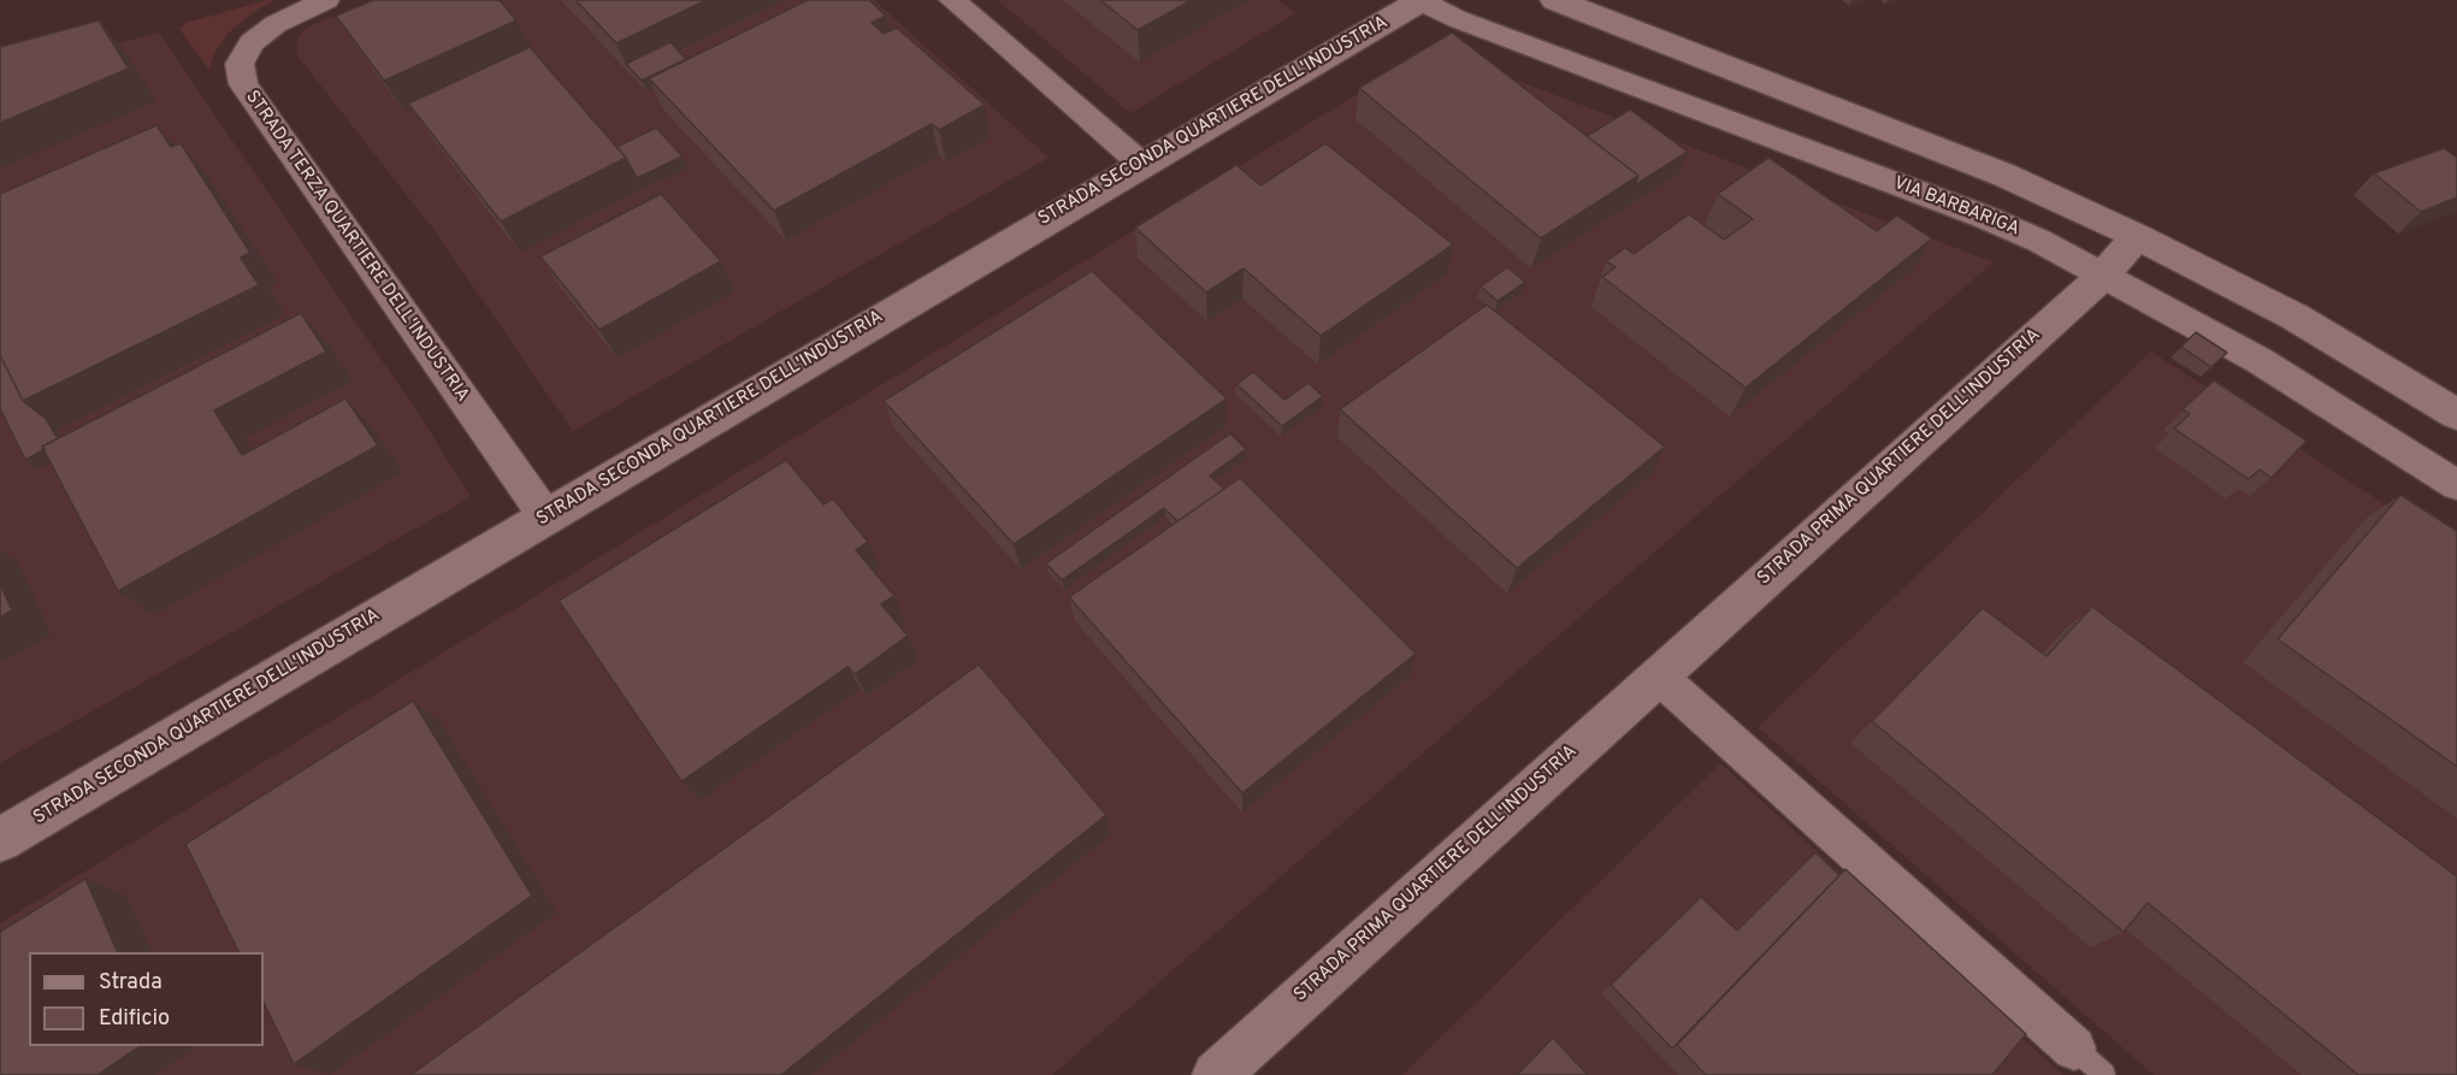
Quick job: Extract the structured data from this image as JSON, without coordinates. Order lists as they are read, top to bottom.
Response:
{
  "streets": {
    "street": [
      "STRADA SECONDA QUARTIERE DELL'INDUSTRIA",
      "VIA BARBARIGA",
      "STRADA TERZA QUARTIERE DELL'INDUSTRIA",
      "STRADA PRIMA QUARTIERE DELL'INDUSTRIA"
    ]
  },
  "crossings": [
    ["STRADA SECONDA QUARTIERE DELL'INDUSTRIA", "VIA BARBARIGA"],
    ["STRADA SECONDA QUARTIERE DELL'INDUSTRIA", "STRADA TERZA QUARTIERE DELL'INDUSTRIA"],
    ["VIA BARBARIGA", "STRADA PRIMA QUARTIERE DELL'INDUSTRIA"]
  ],
  "legend": ["Strada", "Edificio"]
}
